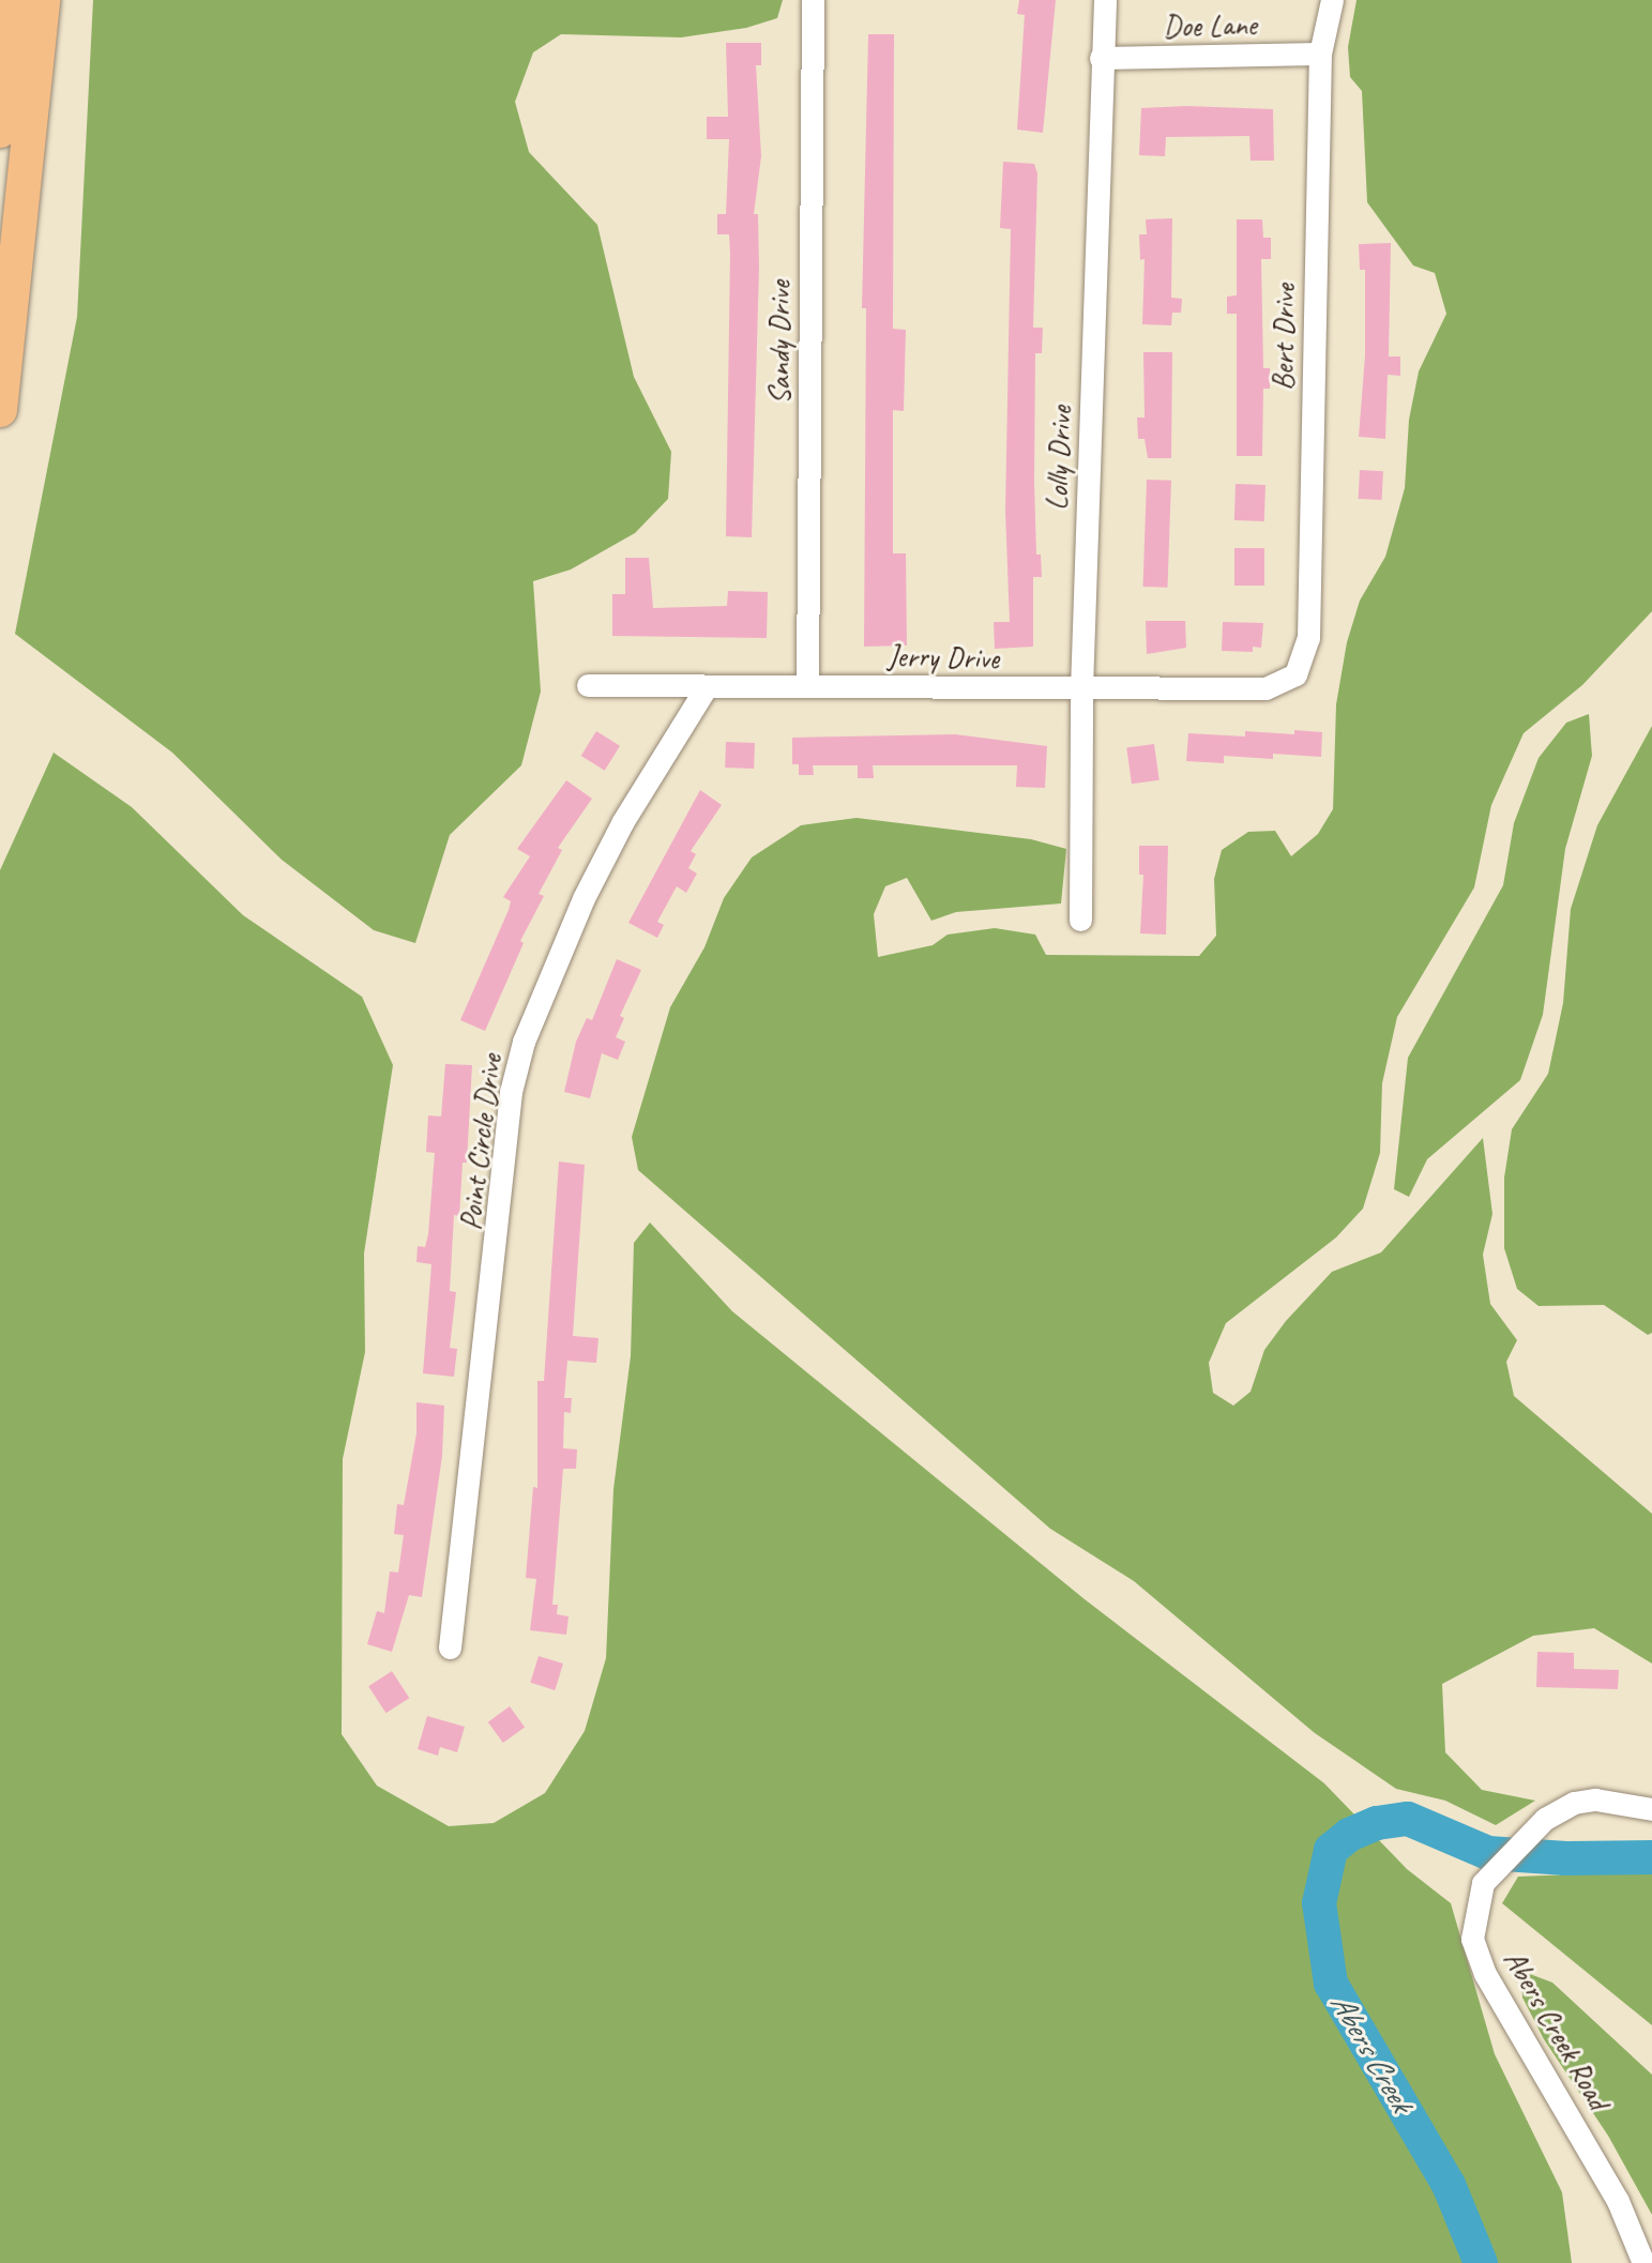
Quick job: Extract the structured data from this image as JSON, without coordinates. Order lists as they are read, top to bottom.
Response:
{
  "streets": {
    "street": [
      "Doe Lane",
      "Bert Drive",
      "Sandy Drive",
      "Lolly Drive",
      "Jerry Drive",
      "Point Circle Drive",
      "Abers Creek Road"
    ]
  },
  "crossings": [
    ["Doe Lane", "Bert Drive"],
    ["Doe Lane", "Lolly Drive"],
    ["Bert Drive", "Jerry Drive"],
    ["Sandy Drive", "Jerry Drive"],
    ["Lolly Drive", "Jerry Drive"],
    ["Jerry Drive", "Point Circle Drive"]
  ],
  "water": ["Abers Creek"]
}
